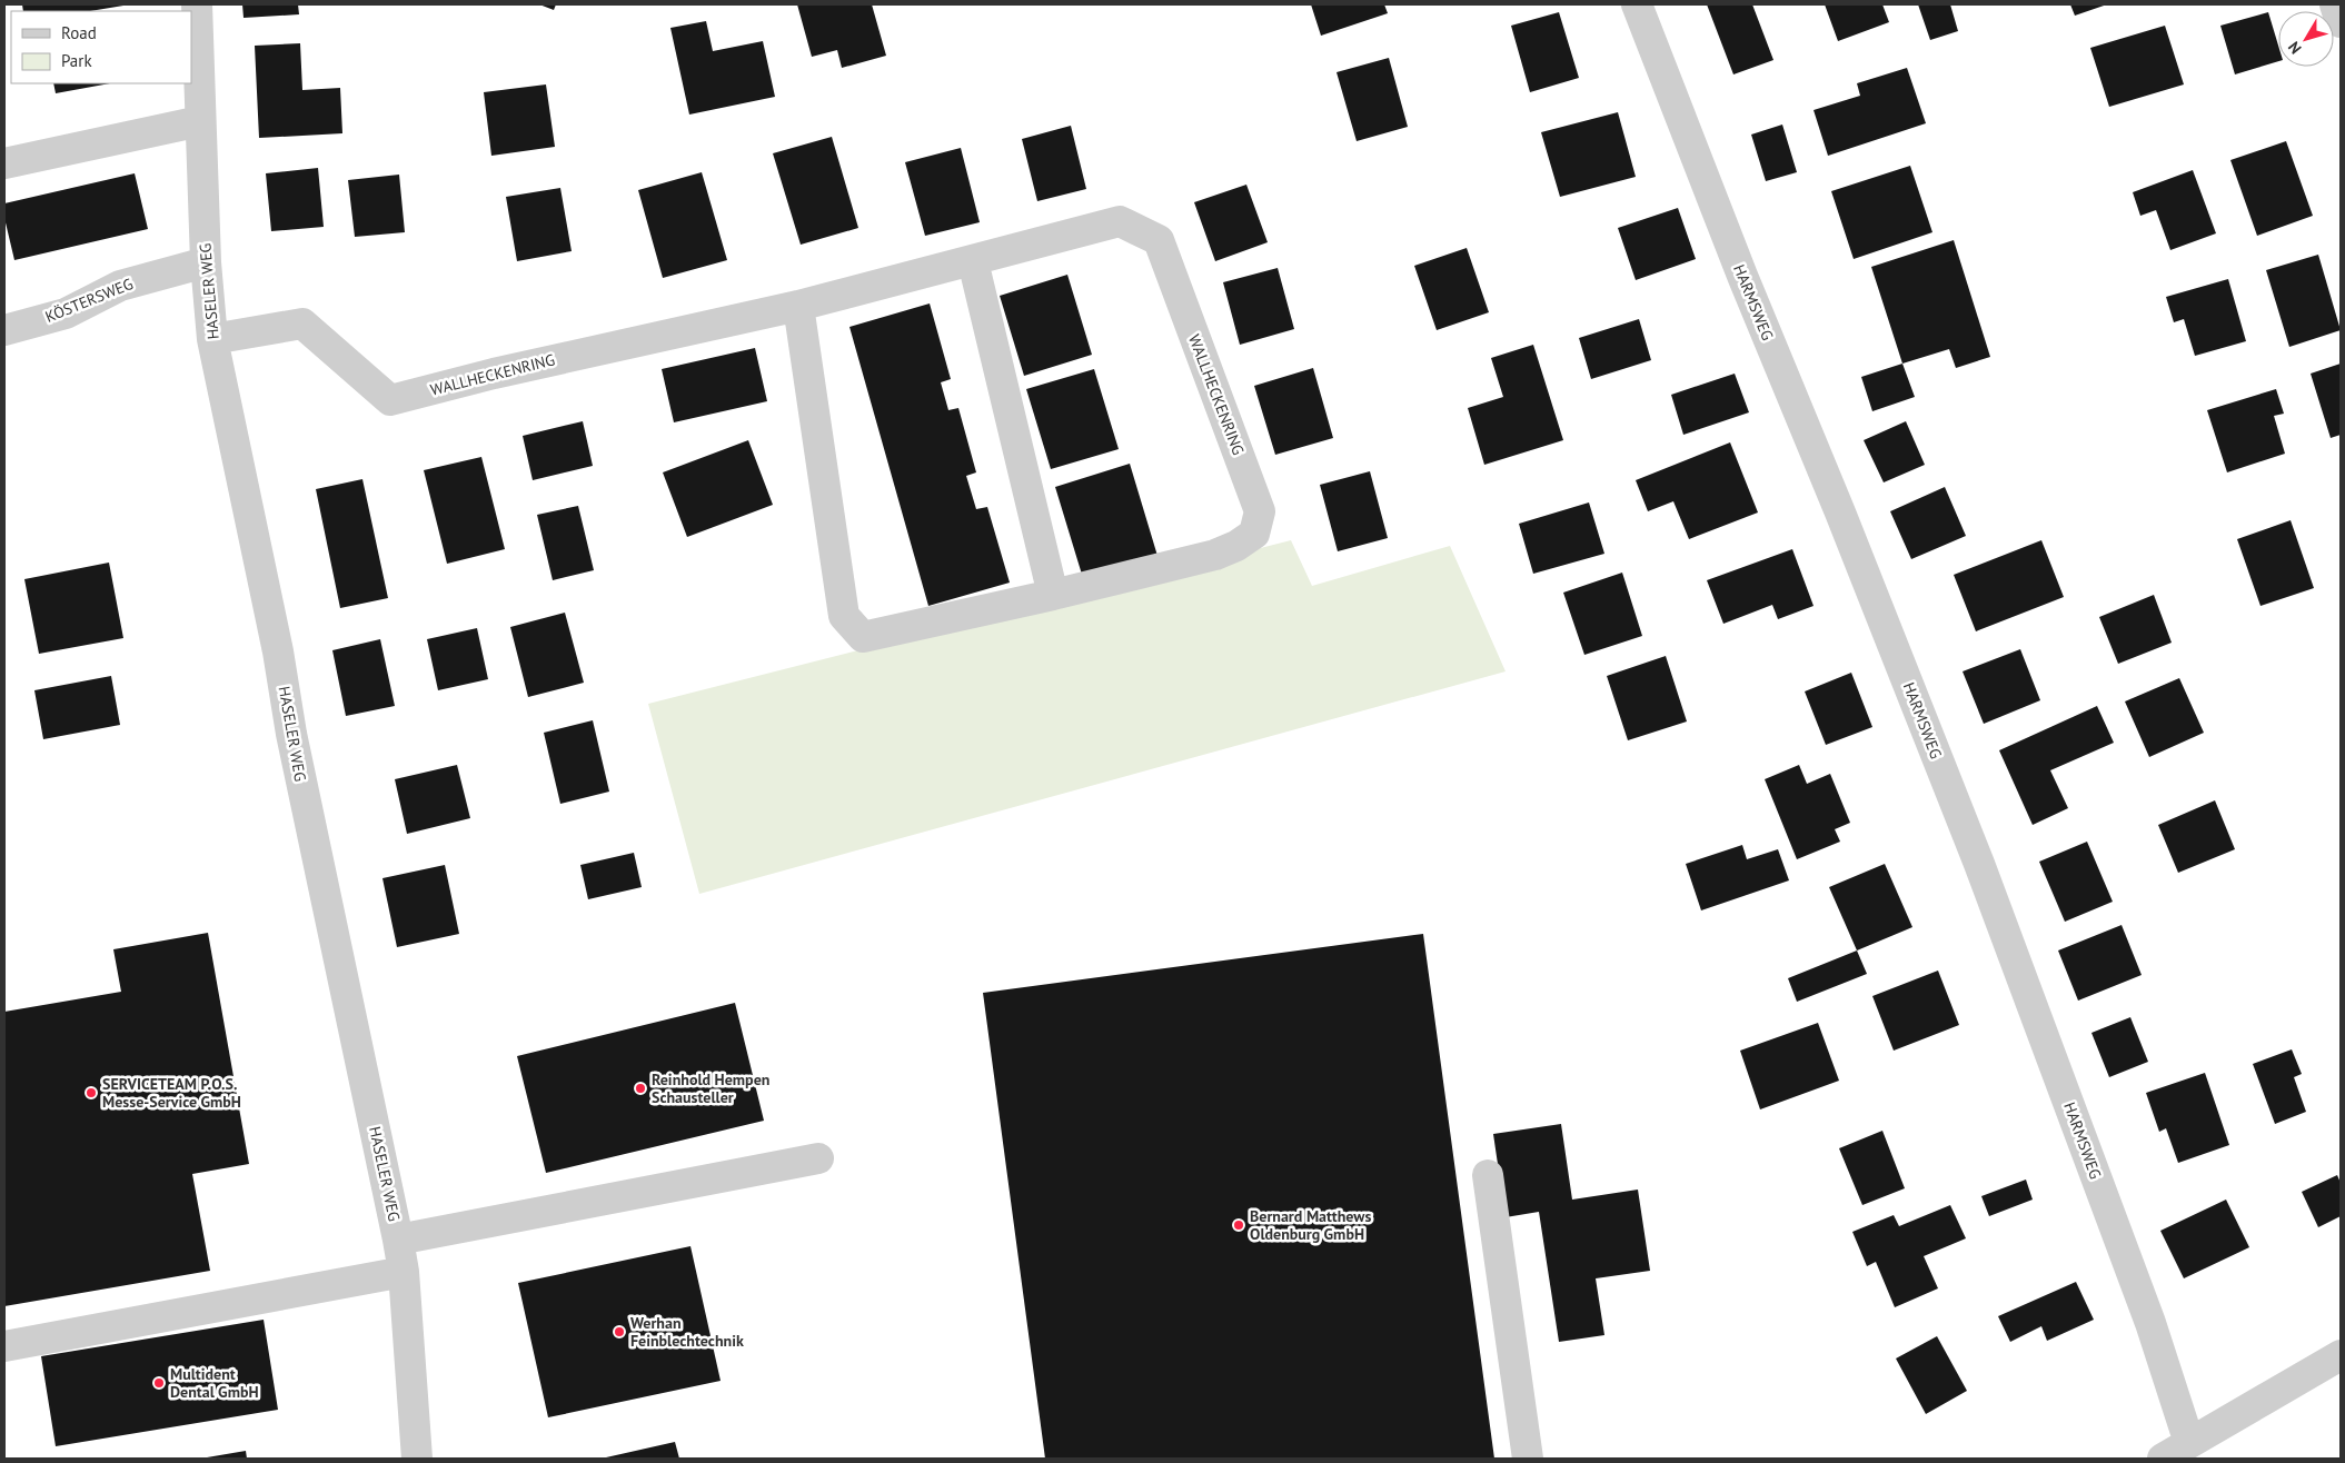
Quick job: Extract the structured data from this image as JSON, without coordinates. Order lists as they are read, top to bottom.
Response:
{
  "streets": {
    "street": [
      "HASELER WEG",
      "KÖSTERSWEG",
      "HARMSWEG",
      "WALLHECKENRING"
    ]
  },
  "crossings": [
    ["HASELER WEG", "KÖSTERSWEG"],
    ["HASELER WEG", "WALLHECKENRING"]
  ],
  "places": [
    "Reinhold Hempen Schausteller",
    "SERVICETEAM P.O.S. Messe-Service GmbH",
    "Bernard Matthews Oldenburg GmbH",
    "Werhan Feinblechtechnik",
    "Multident Dental GmbH"
  ],
  "legend": ["Road", "Park"],
  "north": "bottom left"
}
